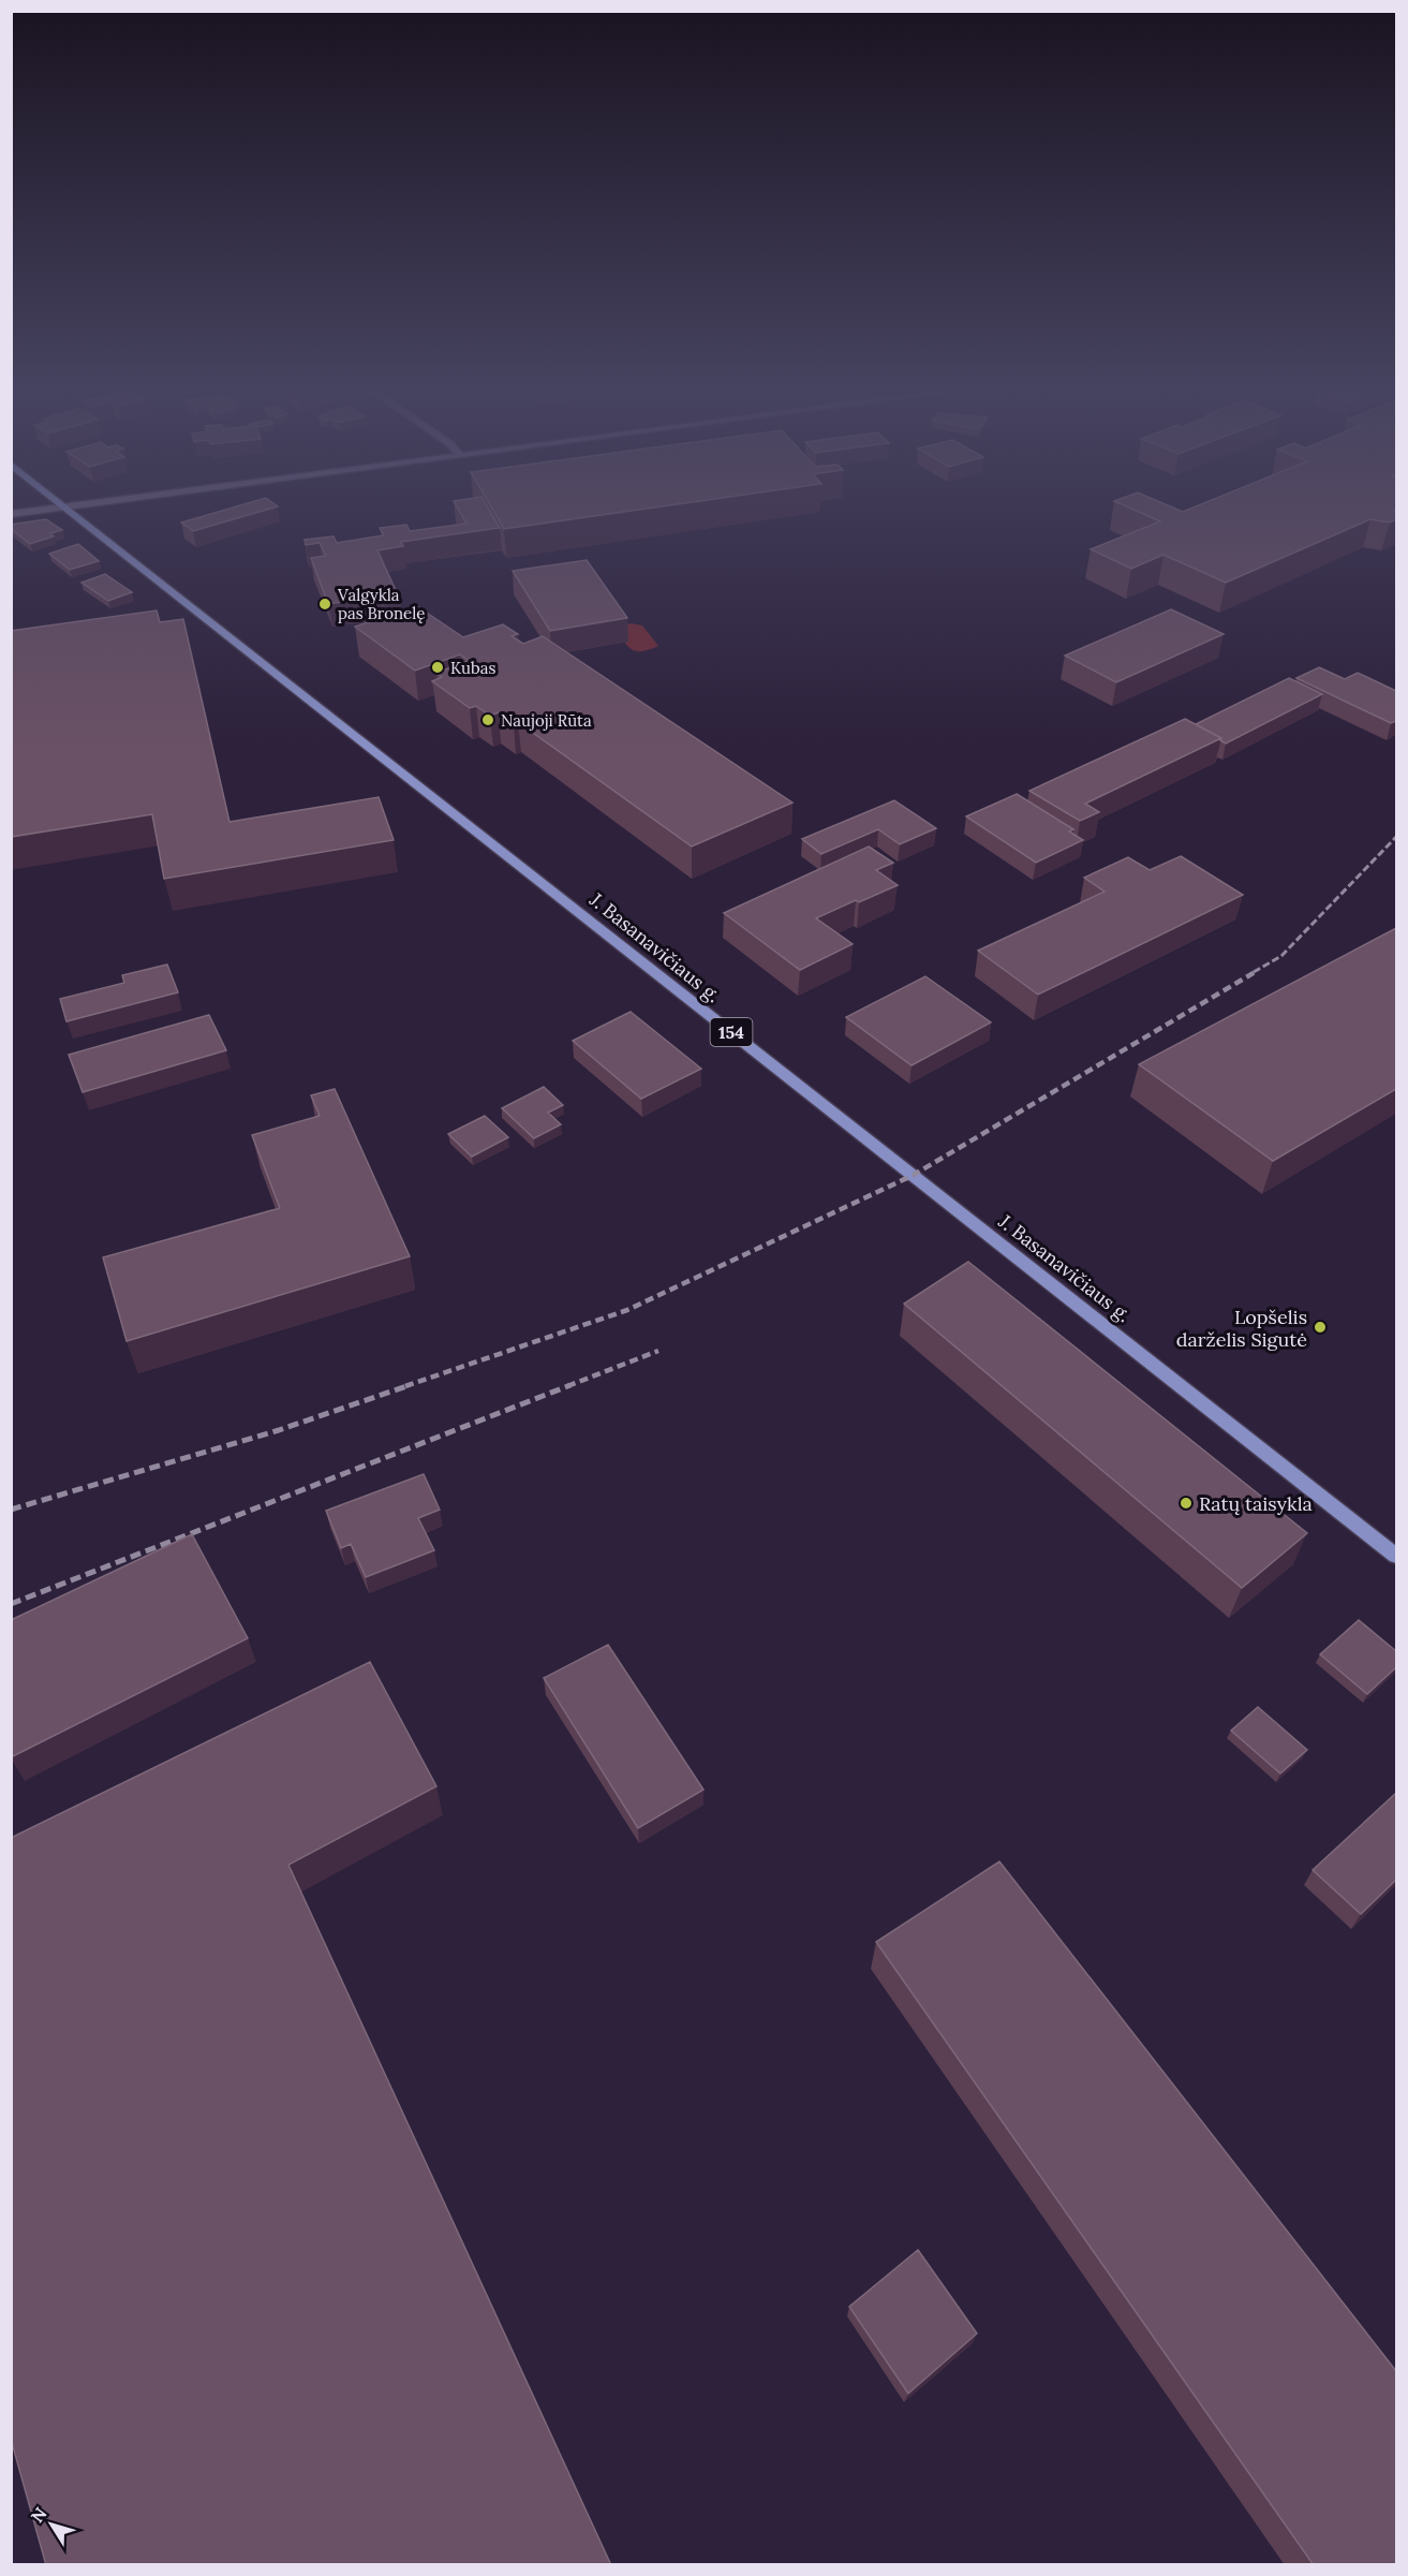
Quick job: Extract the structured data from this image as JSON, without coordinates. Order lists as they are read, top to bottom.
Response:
{
  "streets": {
    "main road": ["J. Basanavičiaus g.", "154"]
  },
  "places": [
    "Valgykla pas Bronelę",
    "Kubas",
    "Naujoji Rūta",
    "Lopšelis darželis Sigutė",
    "Ratų taisykla"
  ],
  "north": "top left"
}
